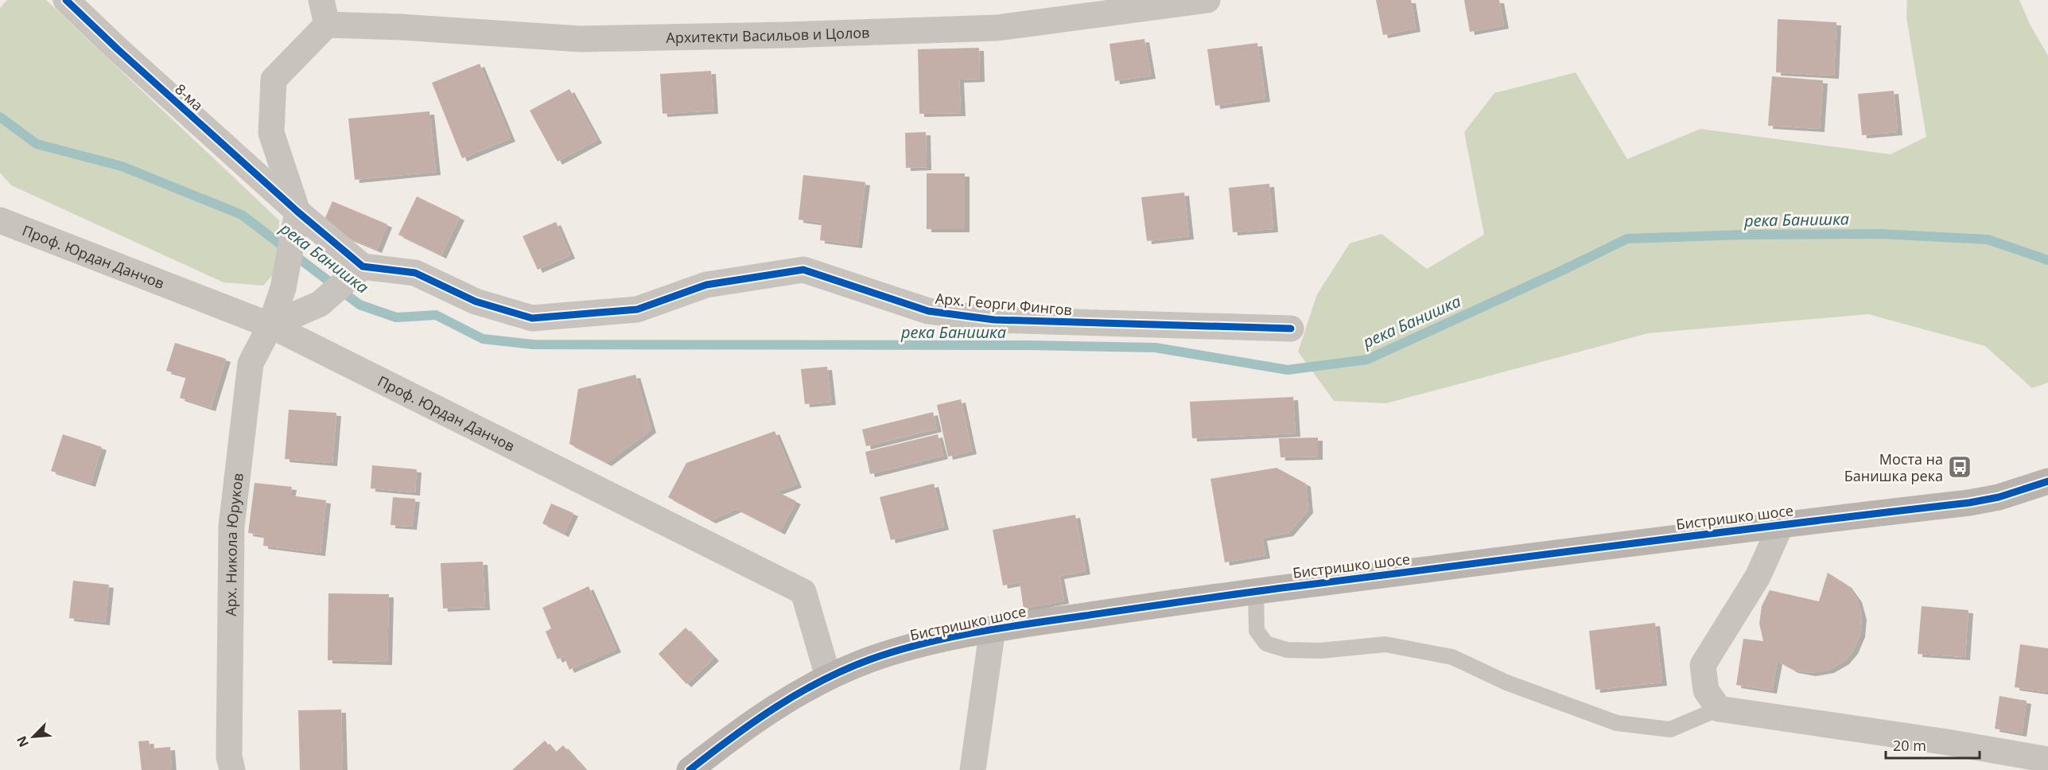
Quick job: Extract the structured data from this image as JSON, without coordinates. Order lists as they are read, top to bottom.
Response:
{
  "streets": {
    "street": [
      "Архитекти Васильов и Цолов",
      "8-ма",
      "Проф. Юрдан Данчов",
      "Арх. Георги Фингов",
      "Бистришко шосе",
      "Арх. Никола Юруков"
    ]
  },
  "crossings": [
    ["8-ма", "Арх. Никола Юруков"],
    ["Проф. Юрдан Данчов", "Бистришко шосе"],
    ["Проф. Юрдан Данчов", "Арх. Никола Юруков"]
  ],
  "water": ["река Банишка"],
  "places": {
    "bus stop": ["Моста на Банишка река"]
  },
  "scale_bar": "20 m",
  "north": "bottom left"
}
